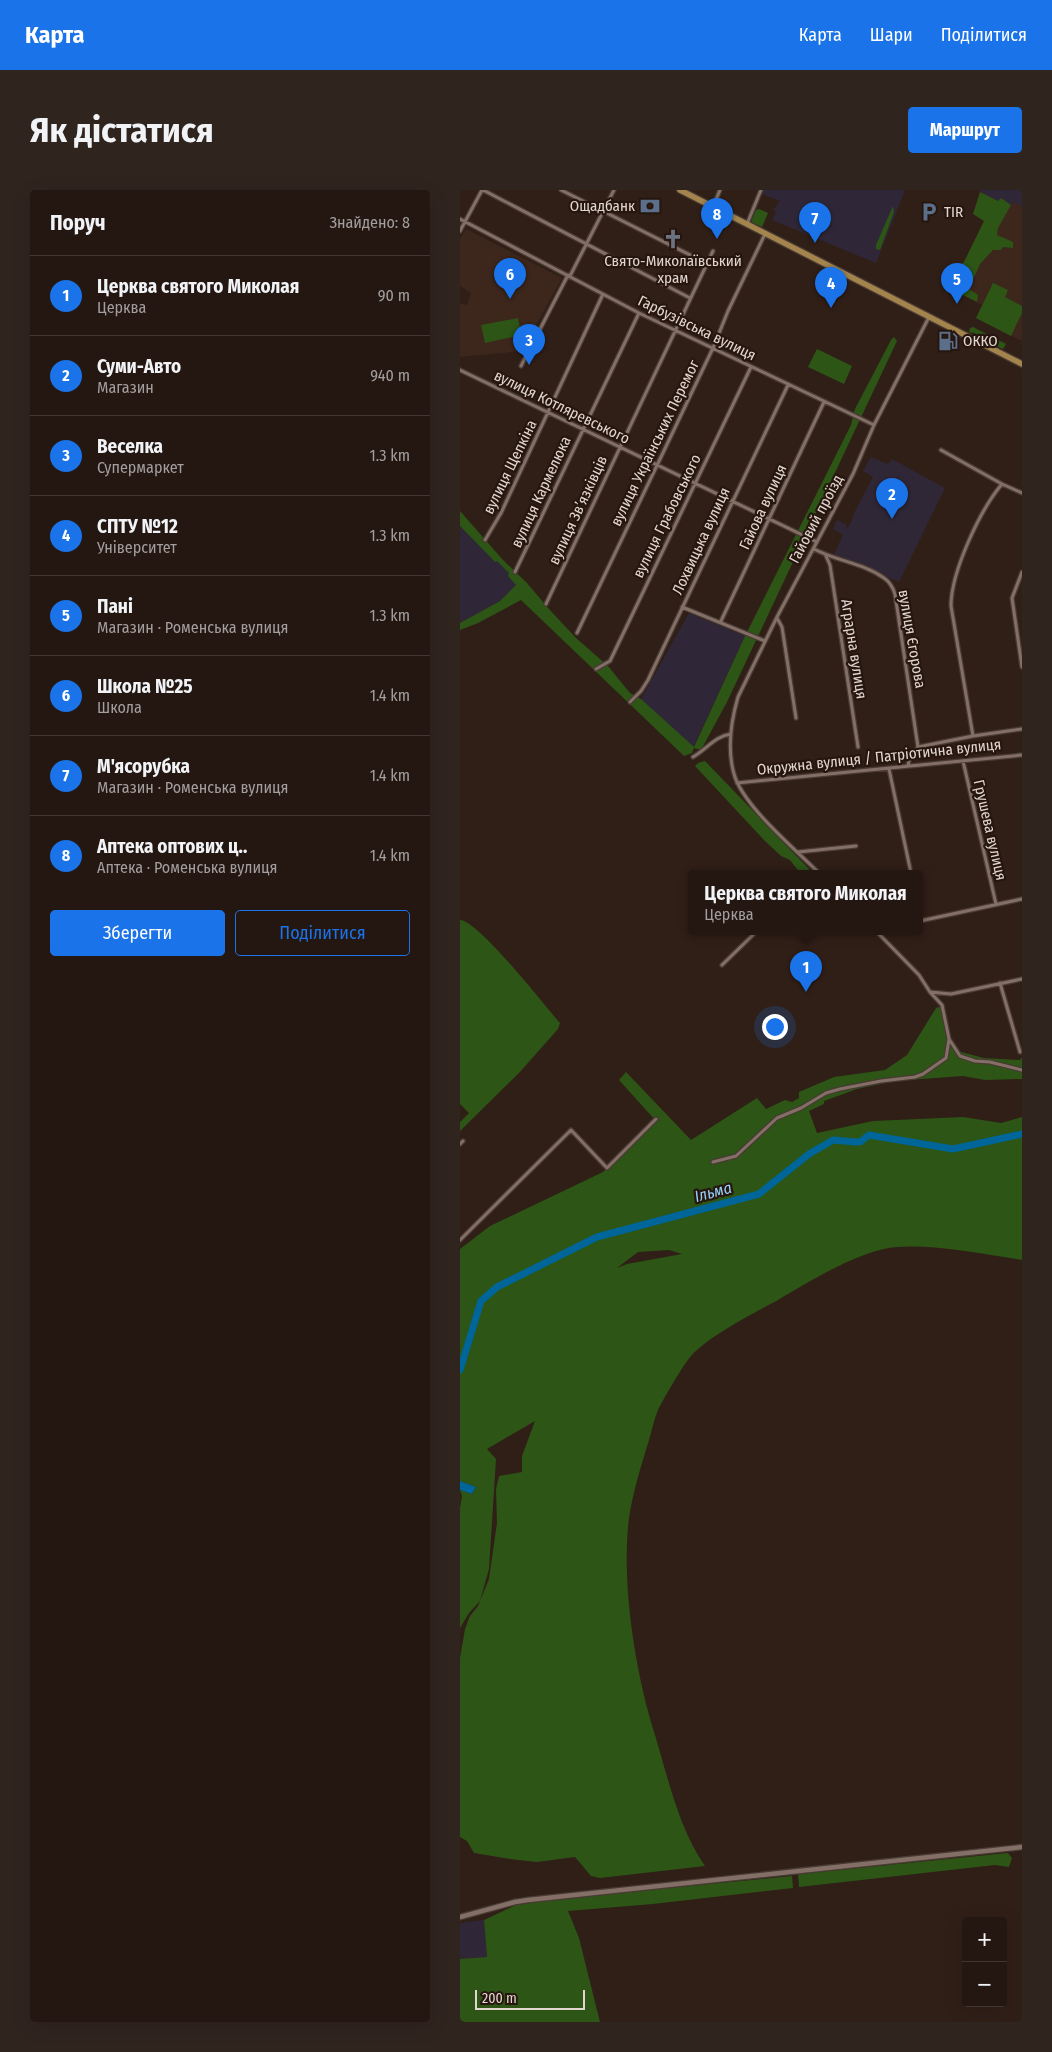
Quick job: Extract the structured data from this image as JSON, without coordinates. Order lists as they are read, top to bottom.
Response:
{
  "streets": {
    "street": [
      "Гарбузівська вулиця",
      "вулиця Котляревського",
      "вулиця Українських Перемог",
      "вулиця Щепкіна",
      "вулиця Кармелюка",
      "Гайова вулиця",
      "вулиця Звʼязківців",
      "вулиця Грабовського",
      "Гайовий проїзд",
      "Лохвицька вулиця",
      "вулиця Єгорова",
      "Аграрна вулиця",
      "Окружна вулиця / Патріотична вулиця",
      "Грушева вулиця"
    ]
  },
  "crossings": [
    ["Гарбузівська вулиця", "вулиця Українських Перемог"],
    ["Гарбузівська вулиця", "вулиця Щепкіна"],
    ["Гарбузівська вулиця", "вулиця Кармелюка"],
    ["Гарбузівська вулиця", "Гайова вулиця"],
    ["Гарбузівська вулиця", "вулиця Звʼязківців"],
    ["Гарбузівська вулиця", "вулиця Грабовського"],
    ["Гарбузівська вулиця", "Гайовий проїзд"],
    ["Гарбузівська вулиця", "Лохвицька вулиця"],
    ["вулиця Котляревського", "вулиця Українських Перемог"],
    ["вулиця Котляревського", "вулиця Щепкіна"],
    ["вулиця Котляревського", "вулиця Кармелюка"],
    ["вулиця Котляревського", "Гайова вулиця"],
    ["вулиця Котляревського", "вулиця Звʼязківців"],
    ["вулиця Котляревського", "вулиця Грабовського"],
    ["вулиця Котляревського", "Гайовий проїзд"],
    ["вулиця Котляревського", "Лохвицька вулиця"],
    ["вулиця Єгорова", "Аграрна вулиця"],
    ["Окружна вулиця / Патріотична вулиця", "Грушева вулиця"]
  ],
  "water": ["Ільма"],
  "places": {
    "bank": ["Ощадбанк"],
    "parking": ["TIR"],
    "church": ["Свято-Миколаївський храм"],
    "fuel station": ["ОККО"]
  },
  "scale_bar": "200 m",
  "page": {
    "header": "Карта",
    "nav": ["Карта", "Шари", "Поділитися"],
    "buttons": [
      "Маршрут",
      ["Зберегти", "Поділитися"]
    ],
    "title": "Як дістатися",
    "heading": ["Поруч", "Знайдено: 8"],
    "pins": [
      "8",
      "7",
      "6",
      "5",
      "4",
      "3",
      "2",
      "1"
    ],
    "list": [
      {
        "mark": "1",
        "name": "Церква святого Миколая",
        "note": "Церква",
        "value": "90 m"
      },
      {
        "mark": "2",
        "name": "Суми-Авто",
        "note": "Магазин",
        "value": "940 m"
      },
      {
        "mark": "3",
        "name": "Веселка",
        "note": "Супермаркет",
        "value": "1.3 km"
      },
      {
        "mark": "4",
        "name": "СПТУ №12",
        "note": "Університет",
        "value": "1.3 km"
      },
      {
        "mark": "5",
        "name": "Пані",
        "note": "Магазин · Роменська вулиця",
        "value": "1.3 km"
      },
      {
        "mark": "6",
        "name": "Школа №25",
        "note": "Школа",
        "value": "1.4 km"
      },
      {
        "mark": "7",
        "name": "М'ясорубка",
        "note": "Магазин · Роменська вулиця",
        "value": "1.4 km"
      },
      {
        "mark": "8",
        "name": "Аптека оптових ц..",
        "note": "Аптека · Роменська вулиця",
        "value": "1.4 km"
      }
    ],
    "popup": ["Церква святого Миколая", "Церква"],
    "map_buttons": ["+", "−"],
    "scale": "200 m"
  }
}
